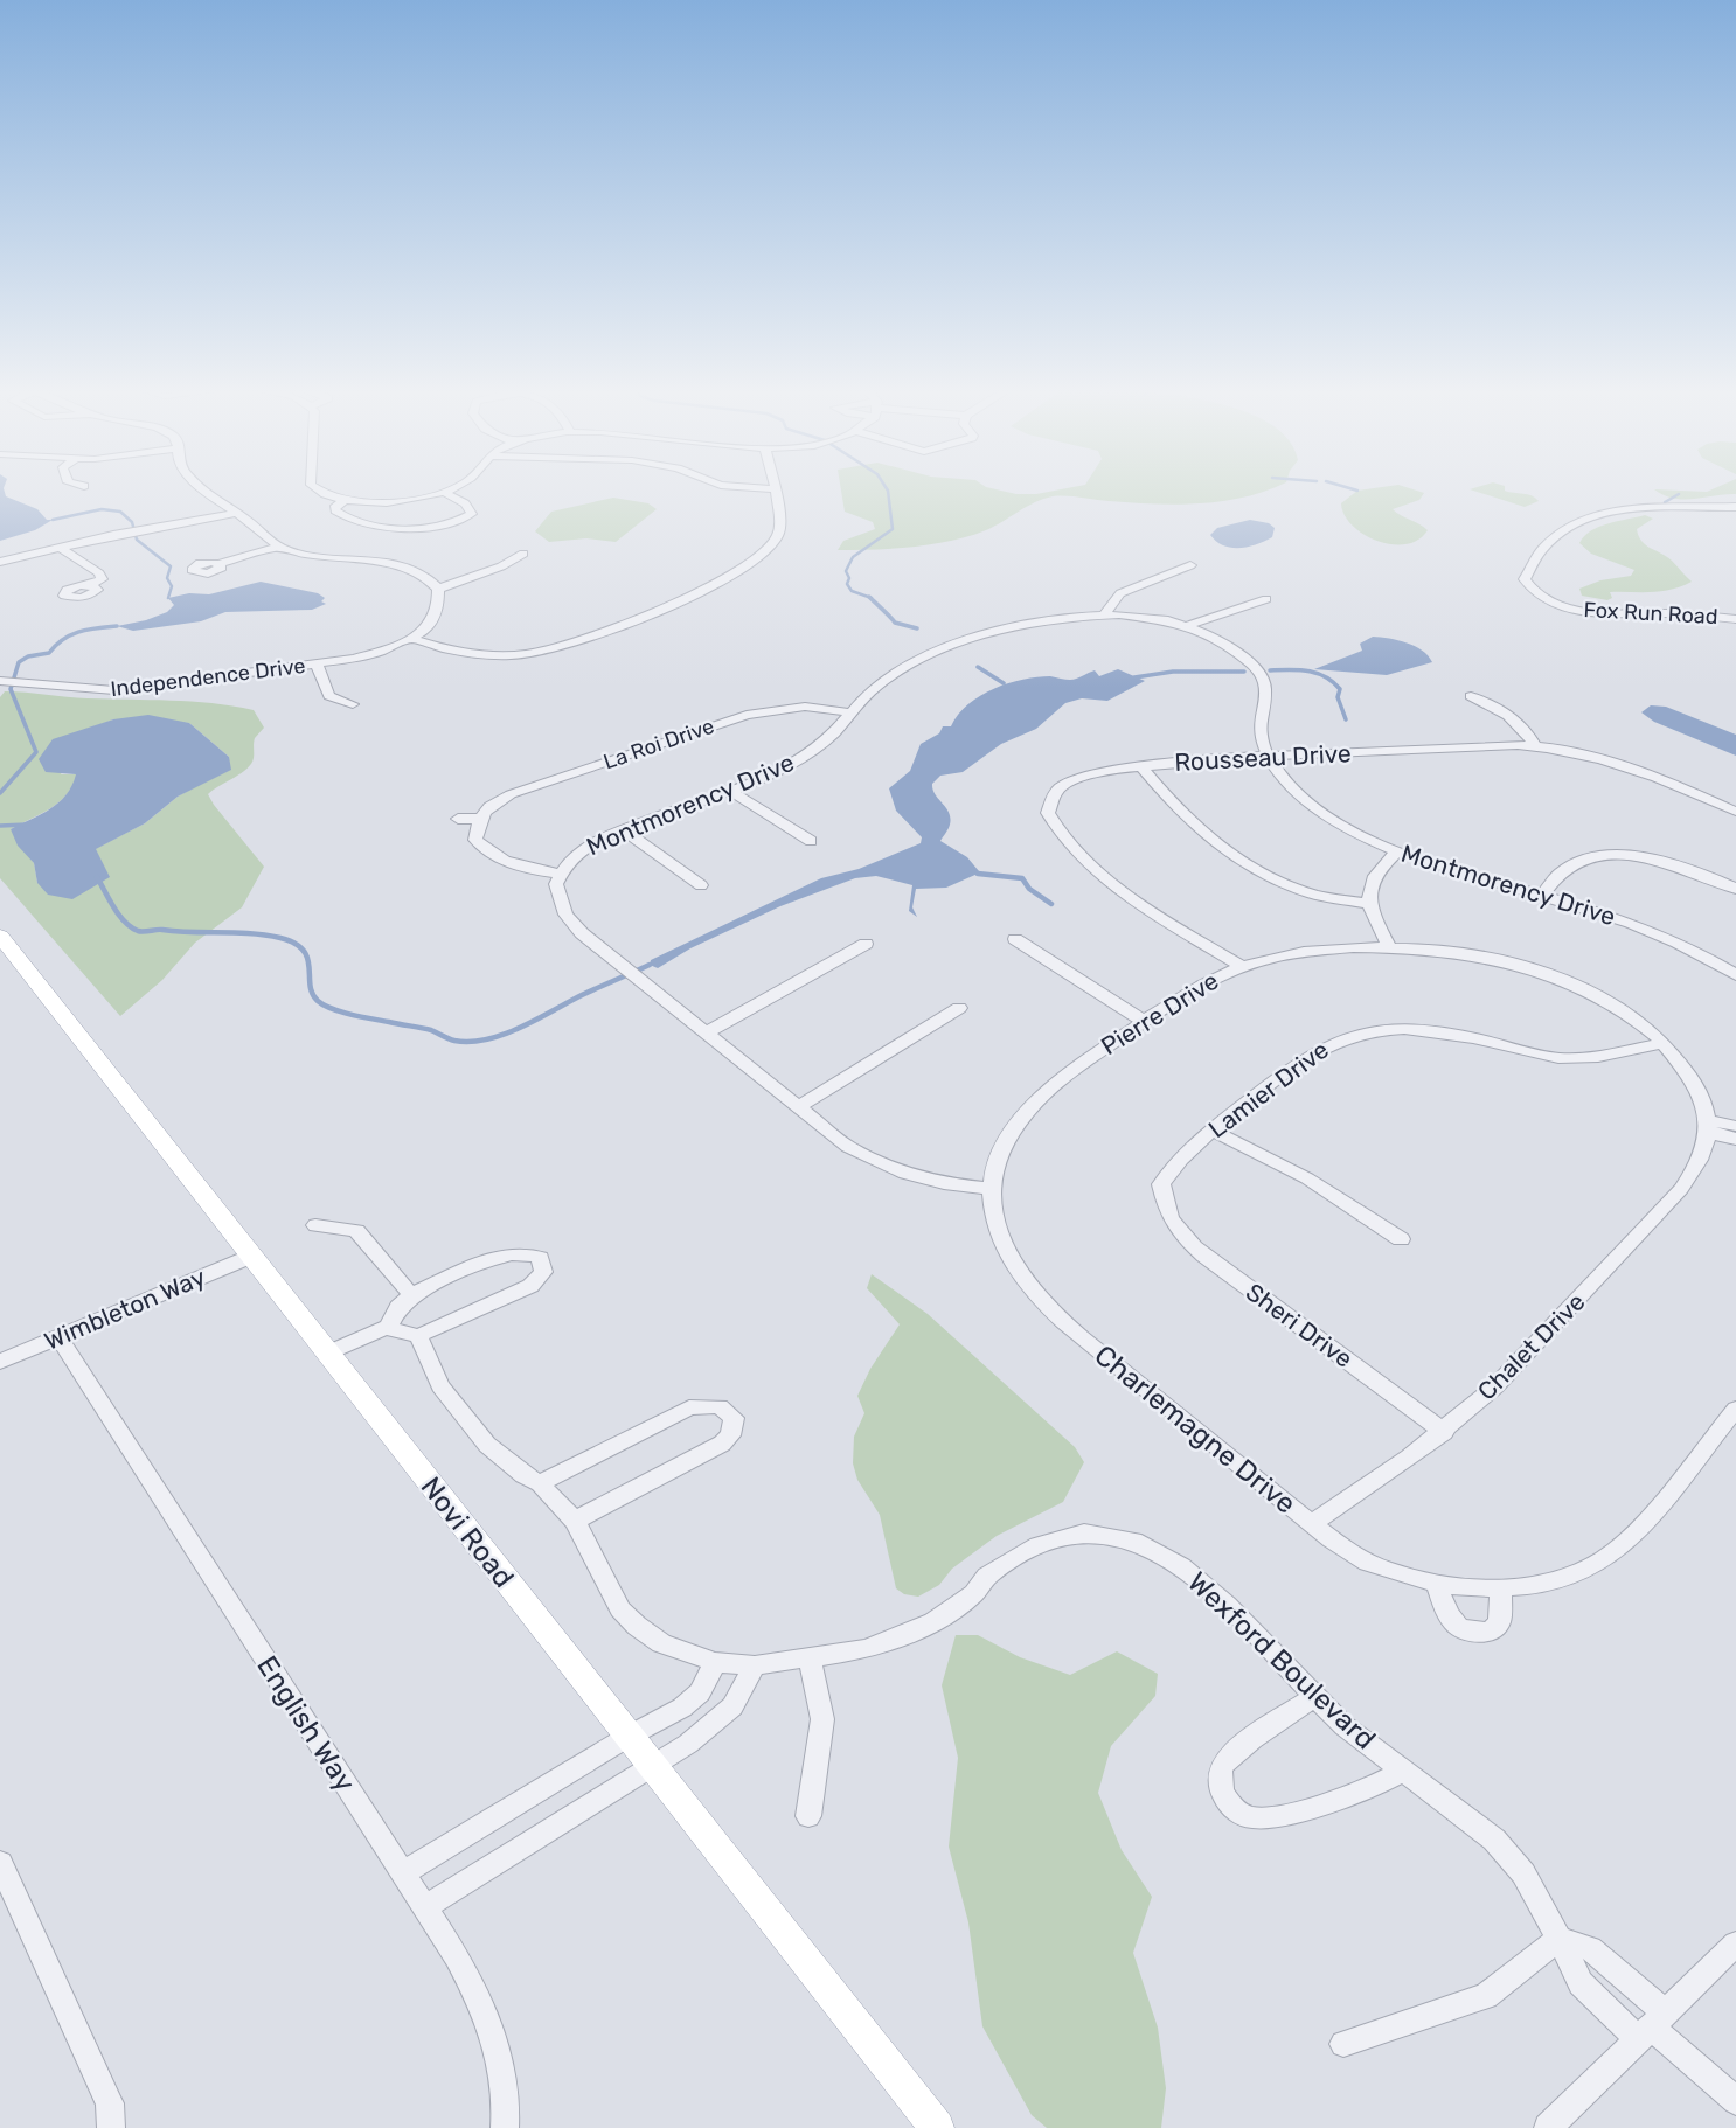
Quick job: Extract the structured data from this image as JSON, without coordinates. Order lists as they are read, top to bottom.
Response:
{
  "streets": {
    "main road": ["Novi Road"],
    "street": [
      "Fox Run Road",
      "Independence Drive",
      "La Roi Drive",
      "Rousseau Drive",
      "Montmorency Drive",
      "Pierre Drive",
      "Lamier Drive",
      "Wimbleton Way",
      "Sheri Drive",
      "Chalet Drive",
      "Charlemagne Drive",
      "Wexford Boulevard",
      "English Way"
    ]
  },
  "crossings": [
    ["La Roi Drive", "Montmorency Drive"],
    ["Rousseau Drive", "Montmorency Drive"],
    ["Rousseau Drive", "Pierre Drive"],
    ["Montmorency Drive", "Pierre Drive"],
    ["Montmorency Drive", "Charlemagne Drive"],
    ["Pierre Drive", "Lamier Drive"],
    ["Pierre Drive", "Chalet Drive"],
    ["Pierre Drive", "Charlemagne Drive"],
    ["Lamier Drive", "Sheri Drive"],
    ["Wimbleton Way", "Novi Road"],
    ["Wimbleton Way", "English Way"],
    ["Sheri Drive", "Chalet Drive"],
    ["Chalet Drive", "Charlemagne Drive"]
  ]
}
